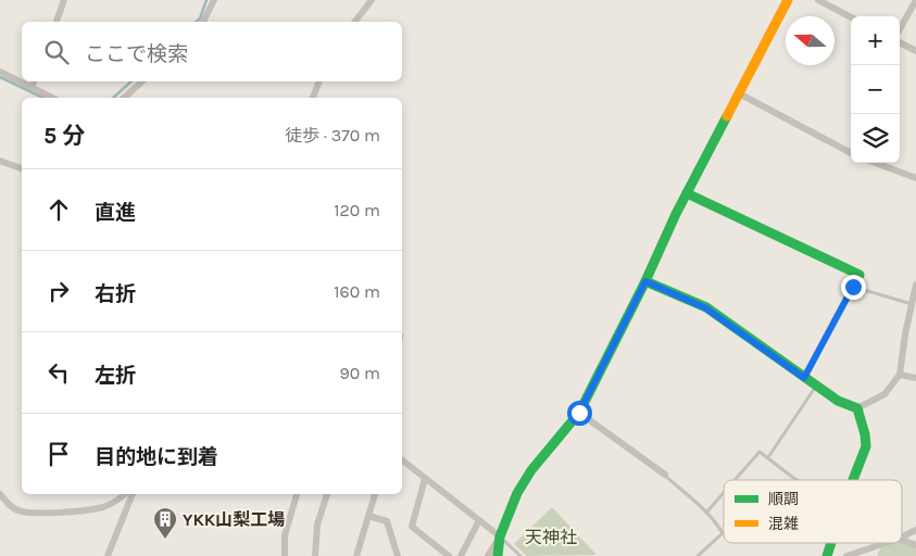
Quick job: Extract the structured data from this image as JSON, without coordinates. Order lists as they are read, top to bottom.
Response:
{
  "parks": ["天神社"],
  "places": {
    "building": ["YKK山梨工場"]
  },
  "legend": ["順調", "混雑"],
  "north": "left",
  "page": {
    "map_buttons": ["+", "−"],
    "search": "ここで検索",
    "heading": ["5 分", "徒歩 · 370 m"],
    "list": [
      ["直進", "120 m"],
      ["右折", "160 m"],
      ["左折", "90 m"],
      "目的地に到着"
    ]
  }
}
